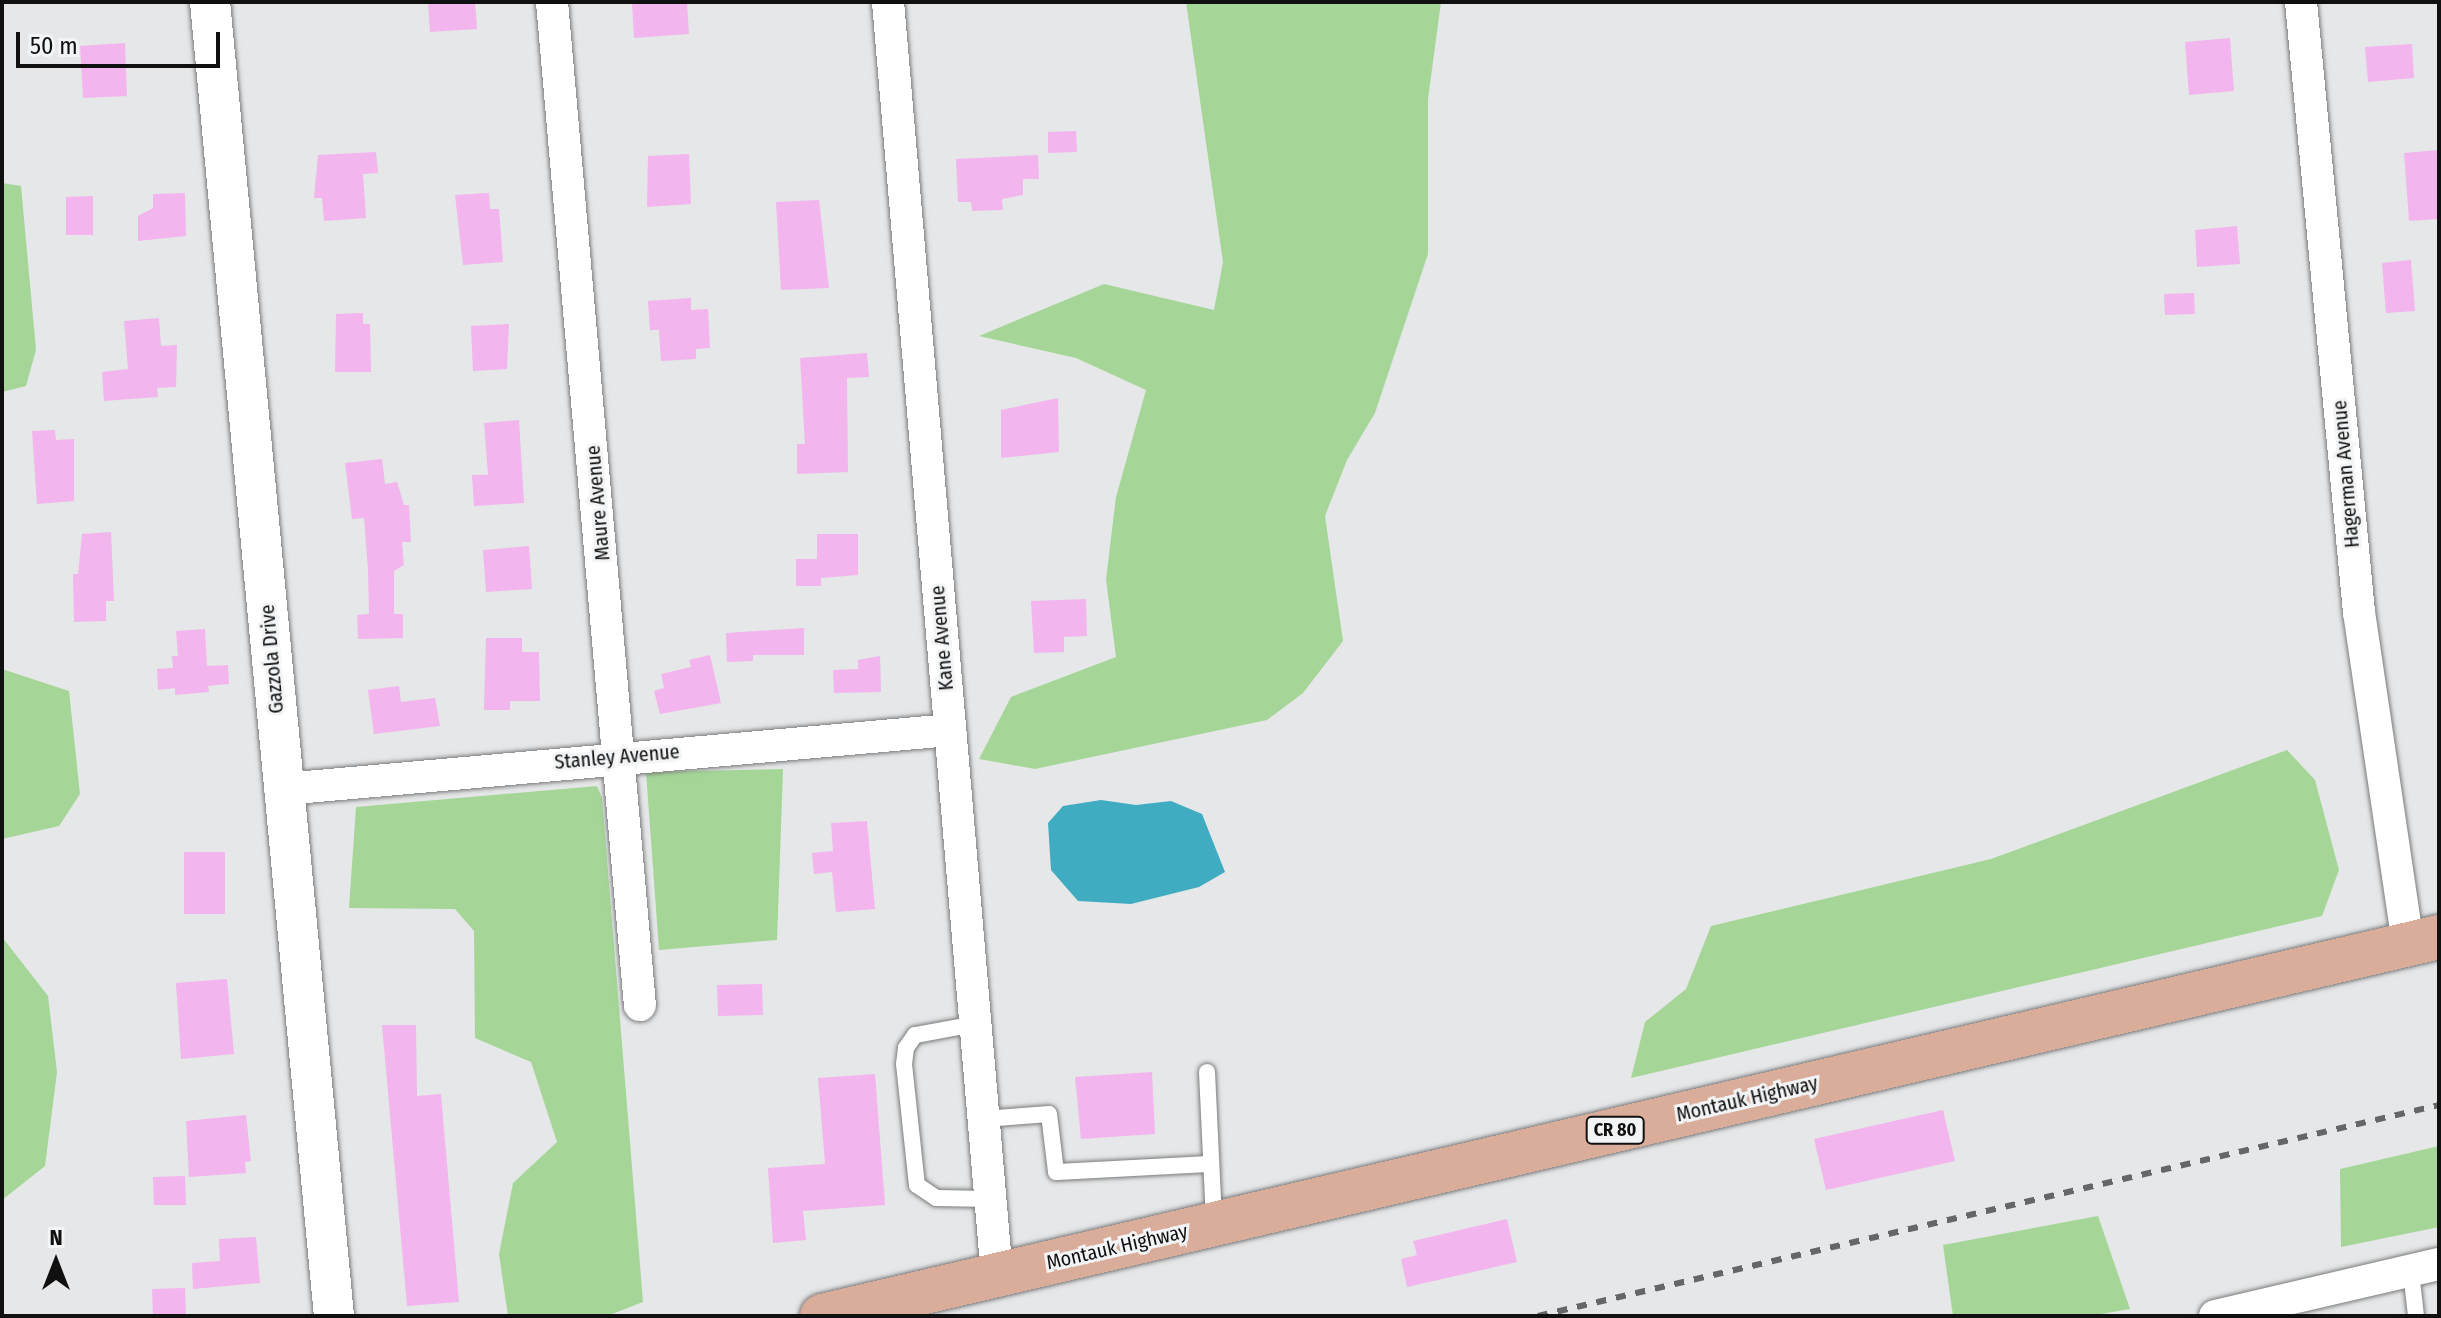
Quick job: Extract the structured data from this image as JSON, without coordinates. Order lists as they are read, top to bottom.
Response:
{
  "streets": {
    "main road": ["Montauk Highway", "CR 80"],
    "street": [
      "Hagerman Avenue",
      "Maure Avenue",
      "Kane Avenue",
      "Gazzola Drive",
      "Stanley Avenue"
    ]
  },
  "crossings": [
    ["Hagerman Avenue", "Montauk Highway"],
    ["Maure Avenue", "Stanley Avenue"],
    ["Kane Avenue", "Stanley Avenue"],
    ["Kane Avenue", "Montauk Highway"],
    ["Gazzola Drive", "Stanley Avenue"]
  ],
  "scale_bar": "50 m",
  "north": "top"
}
